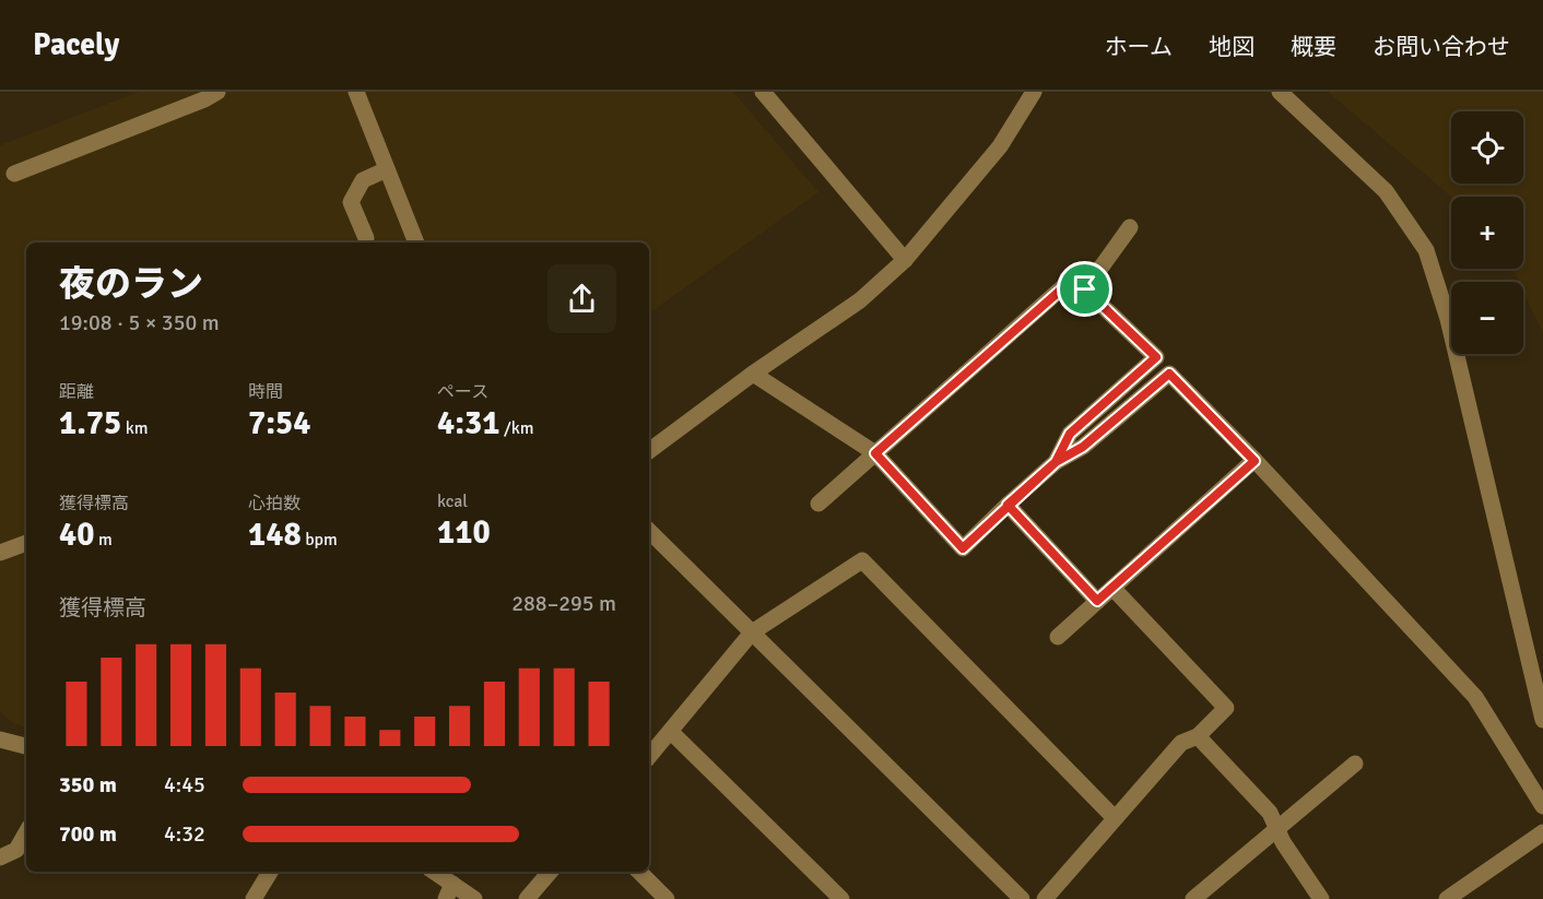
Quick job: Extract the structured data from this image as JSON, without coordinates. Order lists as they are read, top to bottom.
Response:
{
  "page": {
    "header": "Pacely",
    "nav": [
      "ホーム",
      "地図",
      "概要",
      "お問い合わせ"
    ],
    "map_buttons": ["+", "−"],
    "heading": ["夜のラン", "19:08 · 5 × 350 m"],
    "stats": [
      ["距離", "1.75 km"],
      ["時間", "7:54"],
      ["ペース", "4:31 /km"],
      ["獲得標高", "40 m"],
      ["心拍数", "148 bpm"],
      ["kcal", "110"]
    ],
    "chart": ["獲得標高", "288–295 m"],
    "list": [
      {
        "name": "350 m",
        "note": "4:45"
      },
      {
        "name": "700 m",
        "note": "4:32"
      }
    ]
  }
}
